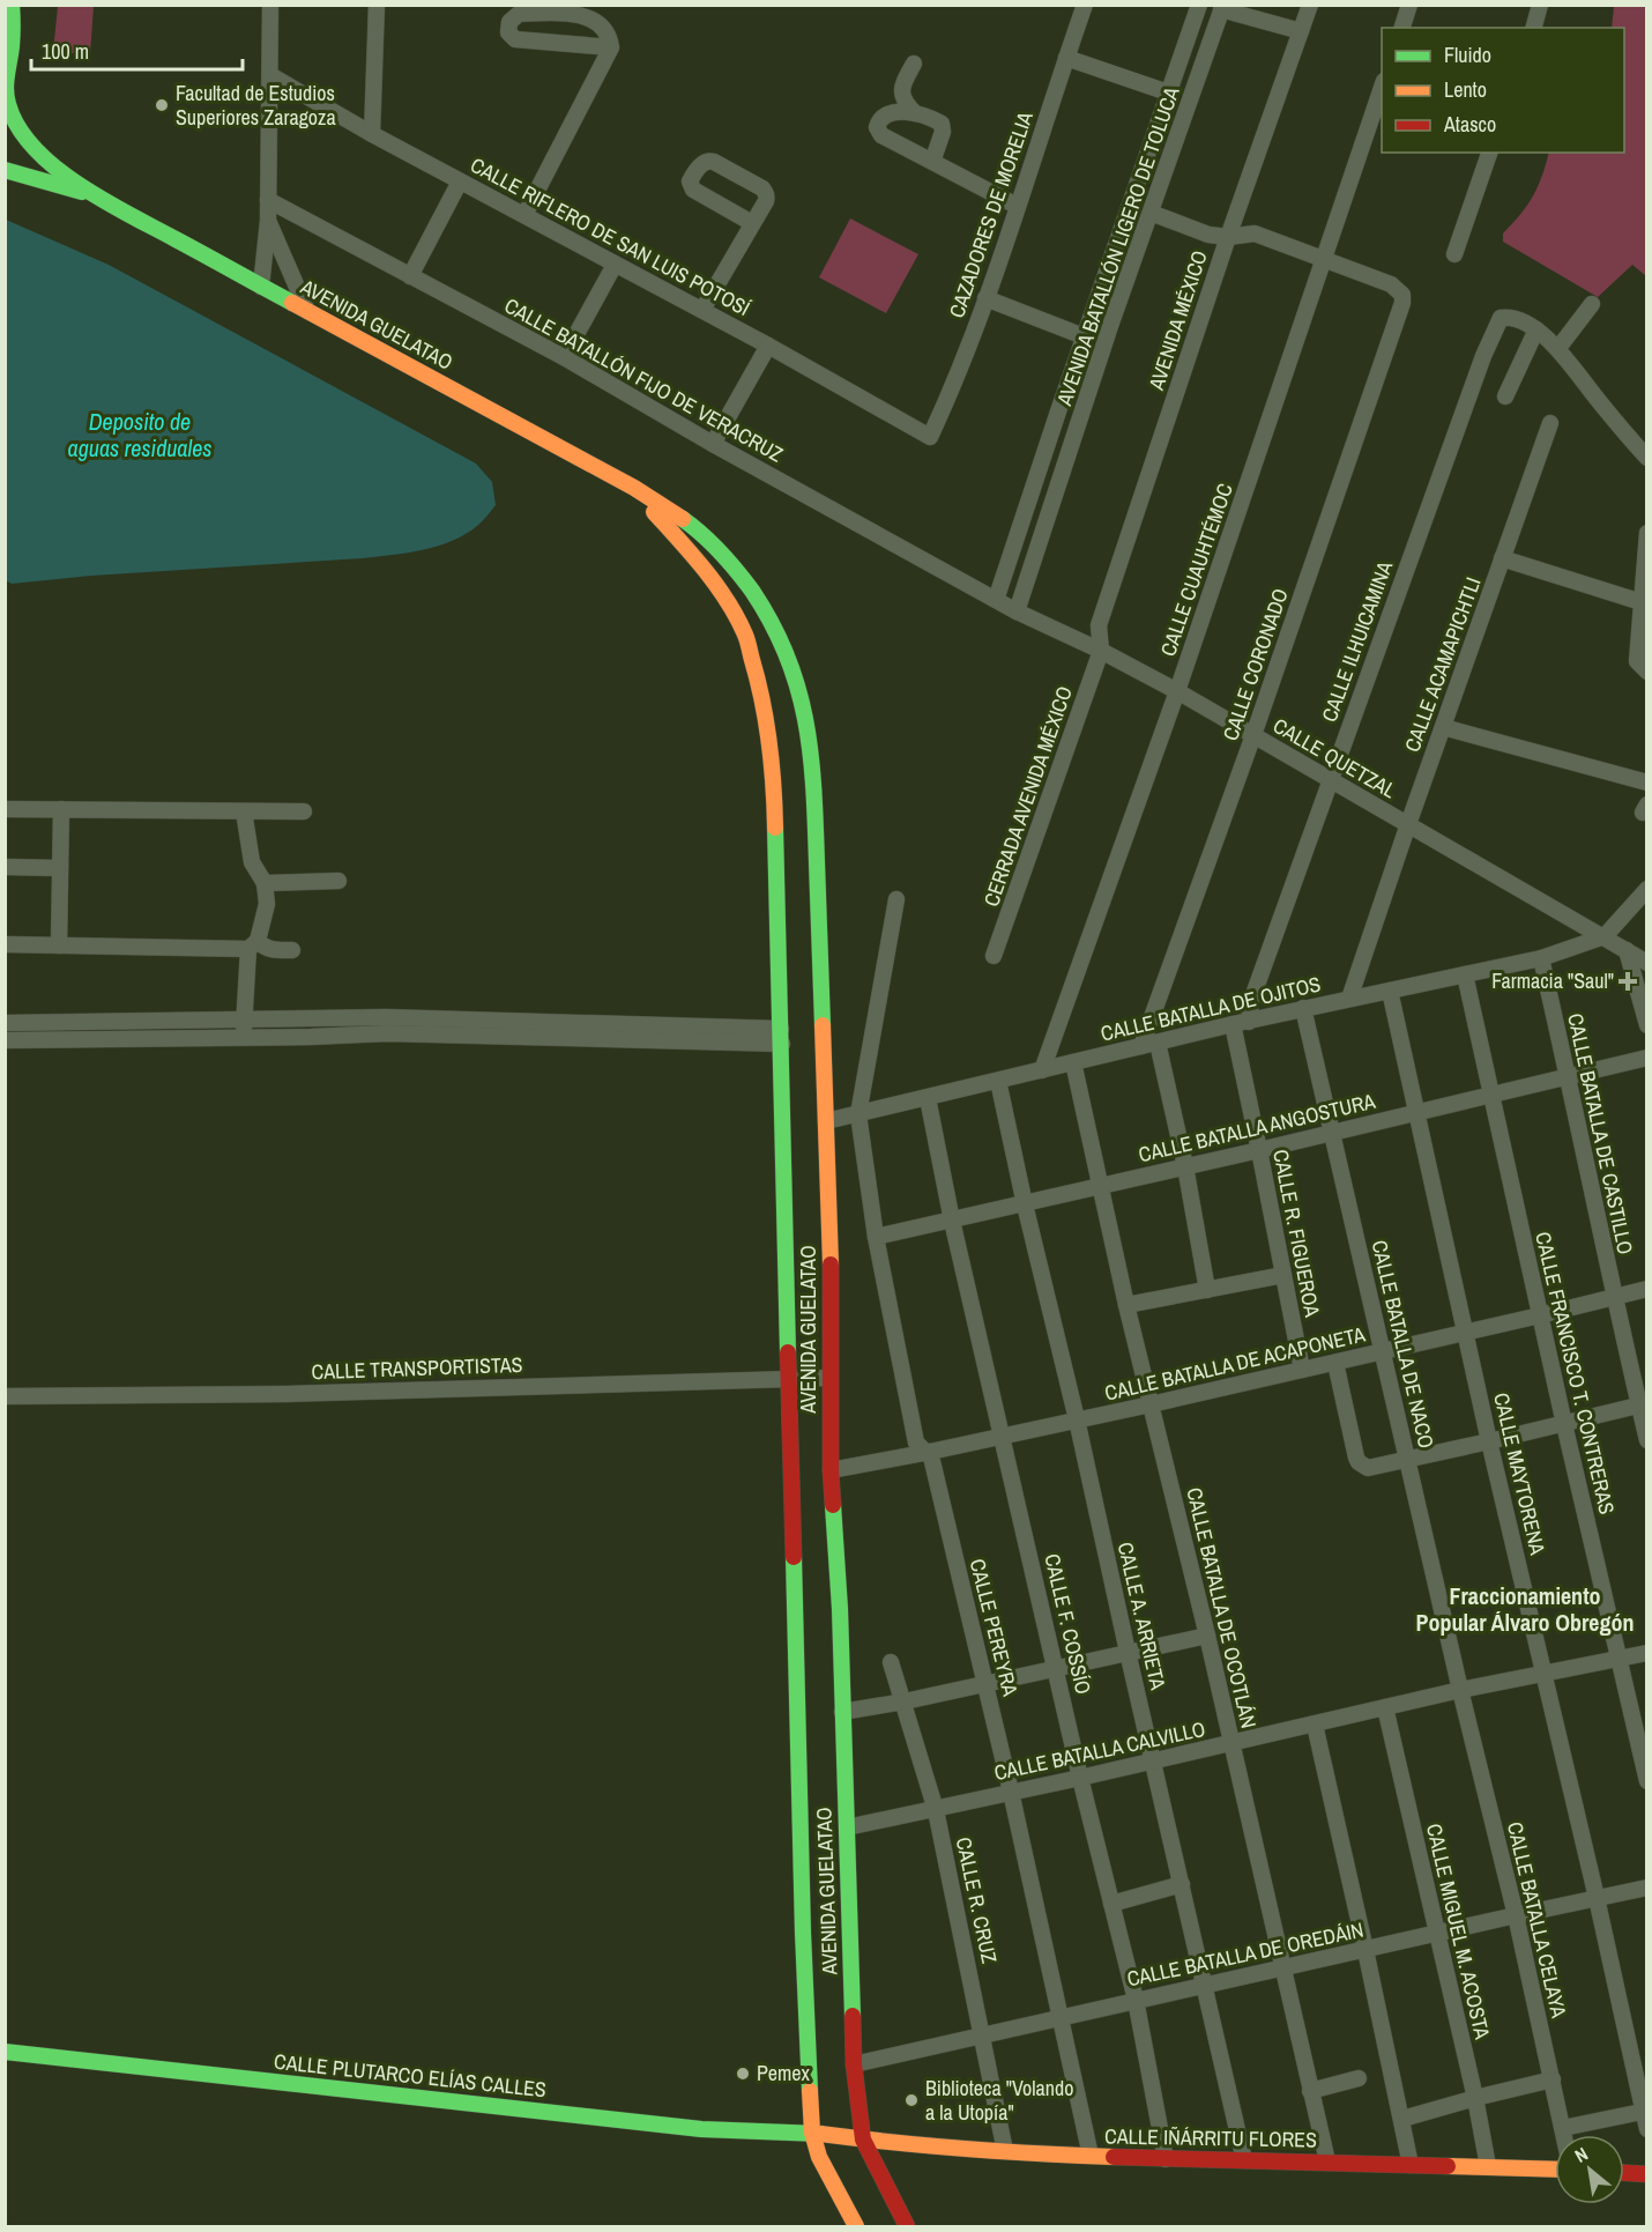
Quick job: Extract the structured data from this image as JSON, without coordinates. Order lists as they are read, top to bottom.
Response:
{
  "streets": {
    "main road": ["AVENIDA GUELATAO", "CALLE PLUTARCO ELÍAS CALLES", "CALLE IÑÁRRITU FLORES"],
    "street": [
      "CAZADORES DE MORELIA",
      "CALLE RIFLERO DE SAN LUIS POTOSÍ",
      "AVENIDA BATALLÓN LIGERO DE TOLUCA",
      "AVENIDA MÉXICO",
      "CALLE BATALLÓN FIJO DE VERACRUZ",
      "CALLE CUAUHTÉMOC",
      "CALLE ILHUICAMINA",
      "CALLE CORONADO",
      "CALLE ACAMAPICHTLI",
      "CALLE QUETZAL",
      "CERRADA AVENIDA MÉXICO",
      "CALLE BATALLA DE OJITOS",
      "CALLE BATALLA ANGOSTURA",
      "CALLE BATALLA DE CASTILLO",
      "CALLE R. FIGUEROA",
      "CALLE BATALLA DE NACO",
      "CALLE BATALLA DE ACAPONETA",
      "CALLE TRANSPORTISTAS",
      "CALLE FRANCISCO T. CONTRERAS",
      "CALLE MAYTORENA",
      "CALLE BATALLA DE OCOTLÁN",
      "CALLE A. ARRIETA",
      "CALLE F. COSSÍO",
      "CALLE PEREYRA",
      "CALLE BATALLA CALVILLO",
      "CALLE R. CRUZ",
      "CALLE BATALLA CELAYA",
      "CALLE MIGUEL M. ACOSTA",
      "CALLE BATALLA DE OREDÁIN"
    ]
  },
  "crossings": [
    ["CAZADORES DE MORELIA", "CALLE RIFLERO DE SAN LUIS POTOSÍ"],
    ["AVENIDA BATALLÓN LIGERO DE TOLUCA", "CALLE BATALLÓN FIJO DE VERACRUZ"],
    ["AVENIDA BATALLÓN LIGERO DE TOLUCA", "CALLE QUETZAL"],
    ["AVENIDA MÉXICO", "CALLE QUETZAL"],
    ["AVENIDA MÉXICO", "CERRADA AVENIDA MÉXICO"],
    ["AVENIDA GUELATAO", "CALLE BATALLA DE OJITOS"],
    ["AVENIDA GUELATAO", "CALLE BATALLA DE ACAPONETA"],
    ["AVENIDA GUELATAO", "CALLE TRANSPORTISTAS"],
    ["AVENIDA GUELATAO", "CALLE BATALLA CALVILLO"],
    ["AVENIDA GUELATAO", "CALLE BATALLA DE OREDÁIN"],
    ["AVENIDA GUELATAO", "CALLE PLUTARCO ELÍAS CALLES"],
    ["AVENIDA GUELATAO", "CALLE IÑÁRRITU FLORES"],
    ["CALLE BATALLÓN FIJO DE VERACRUZ", "CALLE QUETZAL"],
    ["CALLE CUAUHTÉMOC", "CALLE CORONADO"],
    ["CALLE CUAUHTÉMOC", "CALLE QUETZAL"],
    ["CALLE CUAUHTÉMOC", "CALLE BATALLA DE OJITOS"],
    ["CALLE ILHUICAMINA", "CALLE QUETZAL"],
    ["CALLE ILHUICAMINA", "CALLE BATALLA DE OJITOS"],
    ["CALLE ILHUICAMINA", "CALLE R. FIGUEROA"],
    ["CALLE CORONADO", "CALLE QUETZAL"],
    ["CALLE CORONADO", "CALLE BATALLA DE OJITOS"],
    ["CALLE ACAMAPICHTLI", "CALLE QUETZAL"],
    ["CALLE ACAMAPICHTLI", "CALLE BATALLA DE OJITOS"],
    ["CALLE QUETZAL", "CERRADA AVENIDA MÉXICO"],
    ["CALLE QUETZAL", "CALLE BATALLA DE OJITOS"],
    ["CALLE BATALLA DE OJITOS", "CALLE BATALLA DE CASTILLO"],
    ["CALLE BATALLA DE OJITOS", "CALLE R. FIGUEROA"],
    ["CALLE BATALLA DE OJITOS", "CALLE BATALLA DE NACO"],
    ["CALLE BATALLA DE OJITOS", "CALLE FRANCISCO T. CONTRERAS"],
    ["CALLE BATALLA DE OJITOS", "CALLE MAYTORENA"],
    ["CALLE BATALLA DE OJITOS", "CALLE BATALLA DE OCOTLÁN"],
    ["CALLE BATALLA DE OJITOS", "CALLE A. ARRIETA"],
    ["CALLE BATALLA DE OJITOS", "CALLE F. COSSÍO"],
    ["CALLE BATALLA DE OJITOS", "CALLE PEREYRA"],
    ["CALLE BATALLA ANGOSTURA", "CALLE BATALLA DE CASTILLO"],
    ["CALLE BATALLA ANGOSTURA", "CALLE R. FIGUEROA"],
    ["CALLE BATALLA ANGOSTURA", "CALLE BATALLA DE NACO"],
    ["CALLE BATALLA ANGOSTURA", "CALLE FRANCISCO T. CONTRERAS"],
    ["CALLE BATALLA ANGOSTURA", "CALLE MAYTORENA"],
    ["CALLE BATALLA ANGOSTURA", "CALLE BATALLA DE OCOTLÁN"],
    ["CALLE BATALLA ANGOSTURA", "CALLE A. ARRIETA"],
    ["CALLE BATALLA ANGOSTURA", "CALLE F. COSSÍO"],
    ["CALLE BATALLA ANGOSTURA", "CALLE PEREYRA"],
    ["CALLE BATALLA DE CASTILLO", "CALLE BATALLA DE ACAPONETA"],
    ["CALLE R. FIGUEROA", "CALLE BATALLA DE ACAPONETA"],
    ["CALLE BATALLA DE NACO", "CALLE BATALLA DE ACAPONETA"],
    ["CALLE BATALLA DE NACO", "CALLE BATALLA CALVILLO"],
    ["CALLE BATALLA DE NACO", "CALLE BATALLA CELAYA"],
    ["CALLE BATALLA DE ACAPONETA", "CALLE FRANCISCO T. CONTRERAS"],
    ["CALLE BATALLA DE ACAPONETA", "CALLE MAYTORENA"],
    ["CALLE BATALLA DE ACAPONETA", "CALLE BATALLA DE OCOTLÁN"],
    ["CALLE BATALLA DE ACAPONETA", "CALLE A. ARRIETA"],
    ["CALLE BATALLA DE ACAPONETA", "CALLE F. COSSÍO"],
    ["CALLE BATALLA DE ACAPONETA", "CALLE PEREYRA"],
    ["CALLE FRANCISCO T. CONTRERAS", "CALLE BATALLA CALVILLO"],
    ["CALLE MAYTORENA", "CALLE BATALLA CALVILLO"],
    ["CALLE MAYTORENA", "CALLE BATALLA DE OREDÁIN"],
    ["CALLE BATALLA DE OCOTLÁN", "CALLE BATALLA CALVILLO"],
    ["CALLE BATALLA DE OCOTLÁN", "CALLE BATALLA DE OREDÁIN"],
    ["CALLE BATALLA DE OCOTLÁN", "CALLE IÑÁRRITU FLORES"],
    ["CALLE A. ARRIETA", "CALLE BATALLA CALVILLO"],
    ["CALLE A. ARRIETA", "CALLE BATALLA DE OREDÁIN"],
    ["CALLE A. ARRIETA", "CALLE IÑÁRRITU FLORES"],
    ["CALLE F. COSSÍO", "CALLE BATALLA CALVILLO"],
    ["CALLE F. COSSÍO", "CALLE BATALLA DE OREDÁIN"],
    ["CALLE F. COSSÍO", "CALLE IÑÁRRITU FLORES"],
    ["CALLE PEREYRA", "CALLE BATALLA CALVILLO"],
    ["CALLE PEREYRA", "CALLE BATALLA DE OREDÁIN"],
    ["CALLE PEREYRA", "CALLE IÑÁRRITU FLORES"],
    ["CALLE BATALLA CALVILLO", "CALLE R. CRUZ"],
    ["CALLE BATALLA CALVILLO", "CALLE BATALLA CELAYA"],
    ["CALLE BATALLA CALVILLO", "CALLE MIGUEL M. ACOSTA"],
    ["CALLE R. CRUZ", "CALLE BATALLA DE OREDÁIN"],
    ["CALLE R. CRUZ", "CALLE IÑÁRRITU FLORES"],
    ["CALLE BATALLA CELAYA", "CALLE BATALLA DE OREDÁIN"],
    ["CALLE MIGUEL M. ACOSTA", "CALLE BATALLA DE OREDÁIN"],
    ["CALLE MIGUEL M. ACOSTA", "CALLE IÑÁRRITU FLORES"],
    ["CALLE PLUTARCO ELÍAS CALLES", "CALLE IÑÁRRITU FLORES"]
  ],
  "districts": ["Fraccionamiento Popular Álvaro Obregón"],
  "water": ["Deposito de aguas residuales"],
  "places": {
    "other": ["Facultad de Estudios Superiores Zaragoza", "Pemex", "Biblioteca \"Volando a la Utopía\""],
    "health": ["Farmacia \"Saul\""]
  },
  "legend": ["Fluido", "Lento", "Atasco"],
  "scale_bar": "100 m",
  "north": "top left"
}
